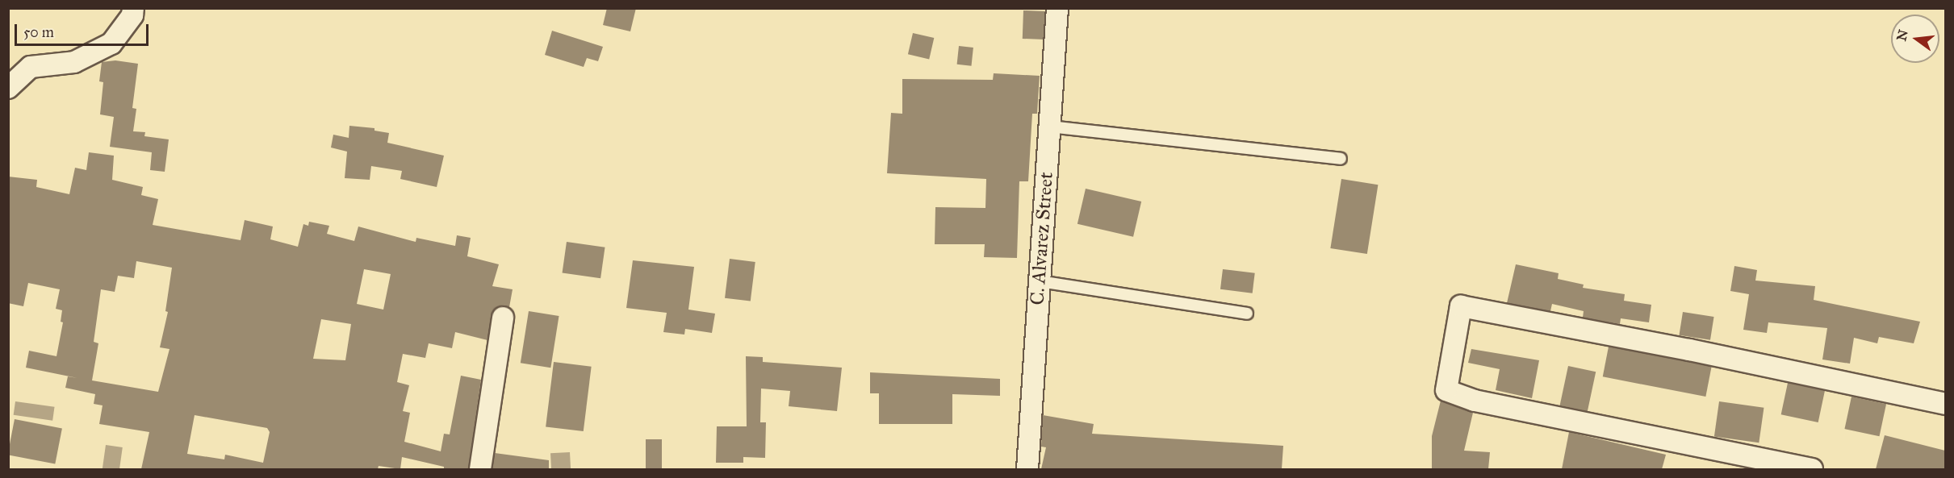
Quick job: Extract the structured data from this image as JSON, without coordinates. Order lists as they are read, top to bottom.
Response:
{
  "streets": {
    "street": ["C. Alvarez Street"]
  },
  "scale_bar": "50 m",
  "north": "left"
}
